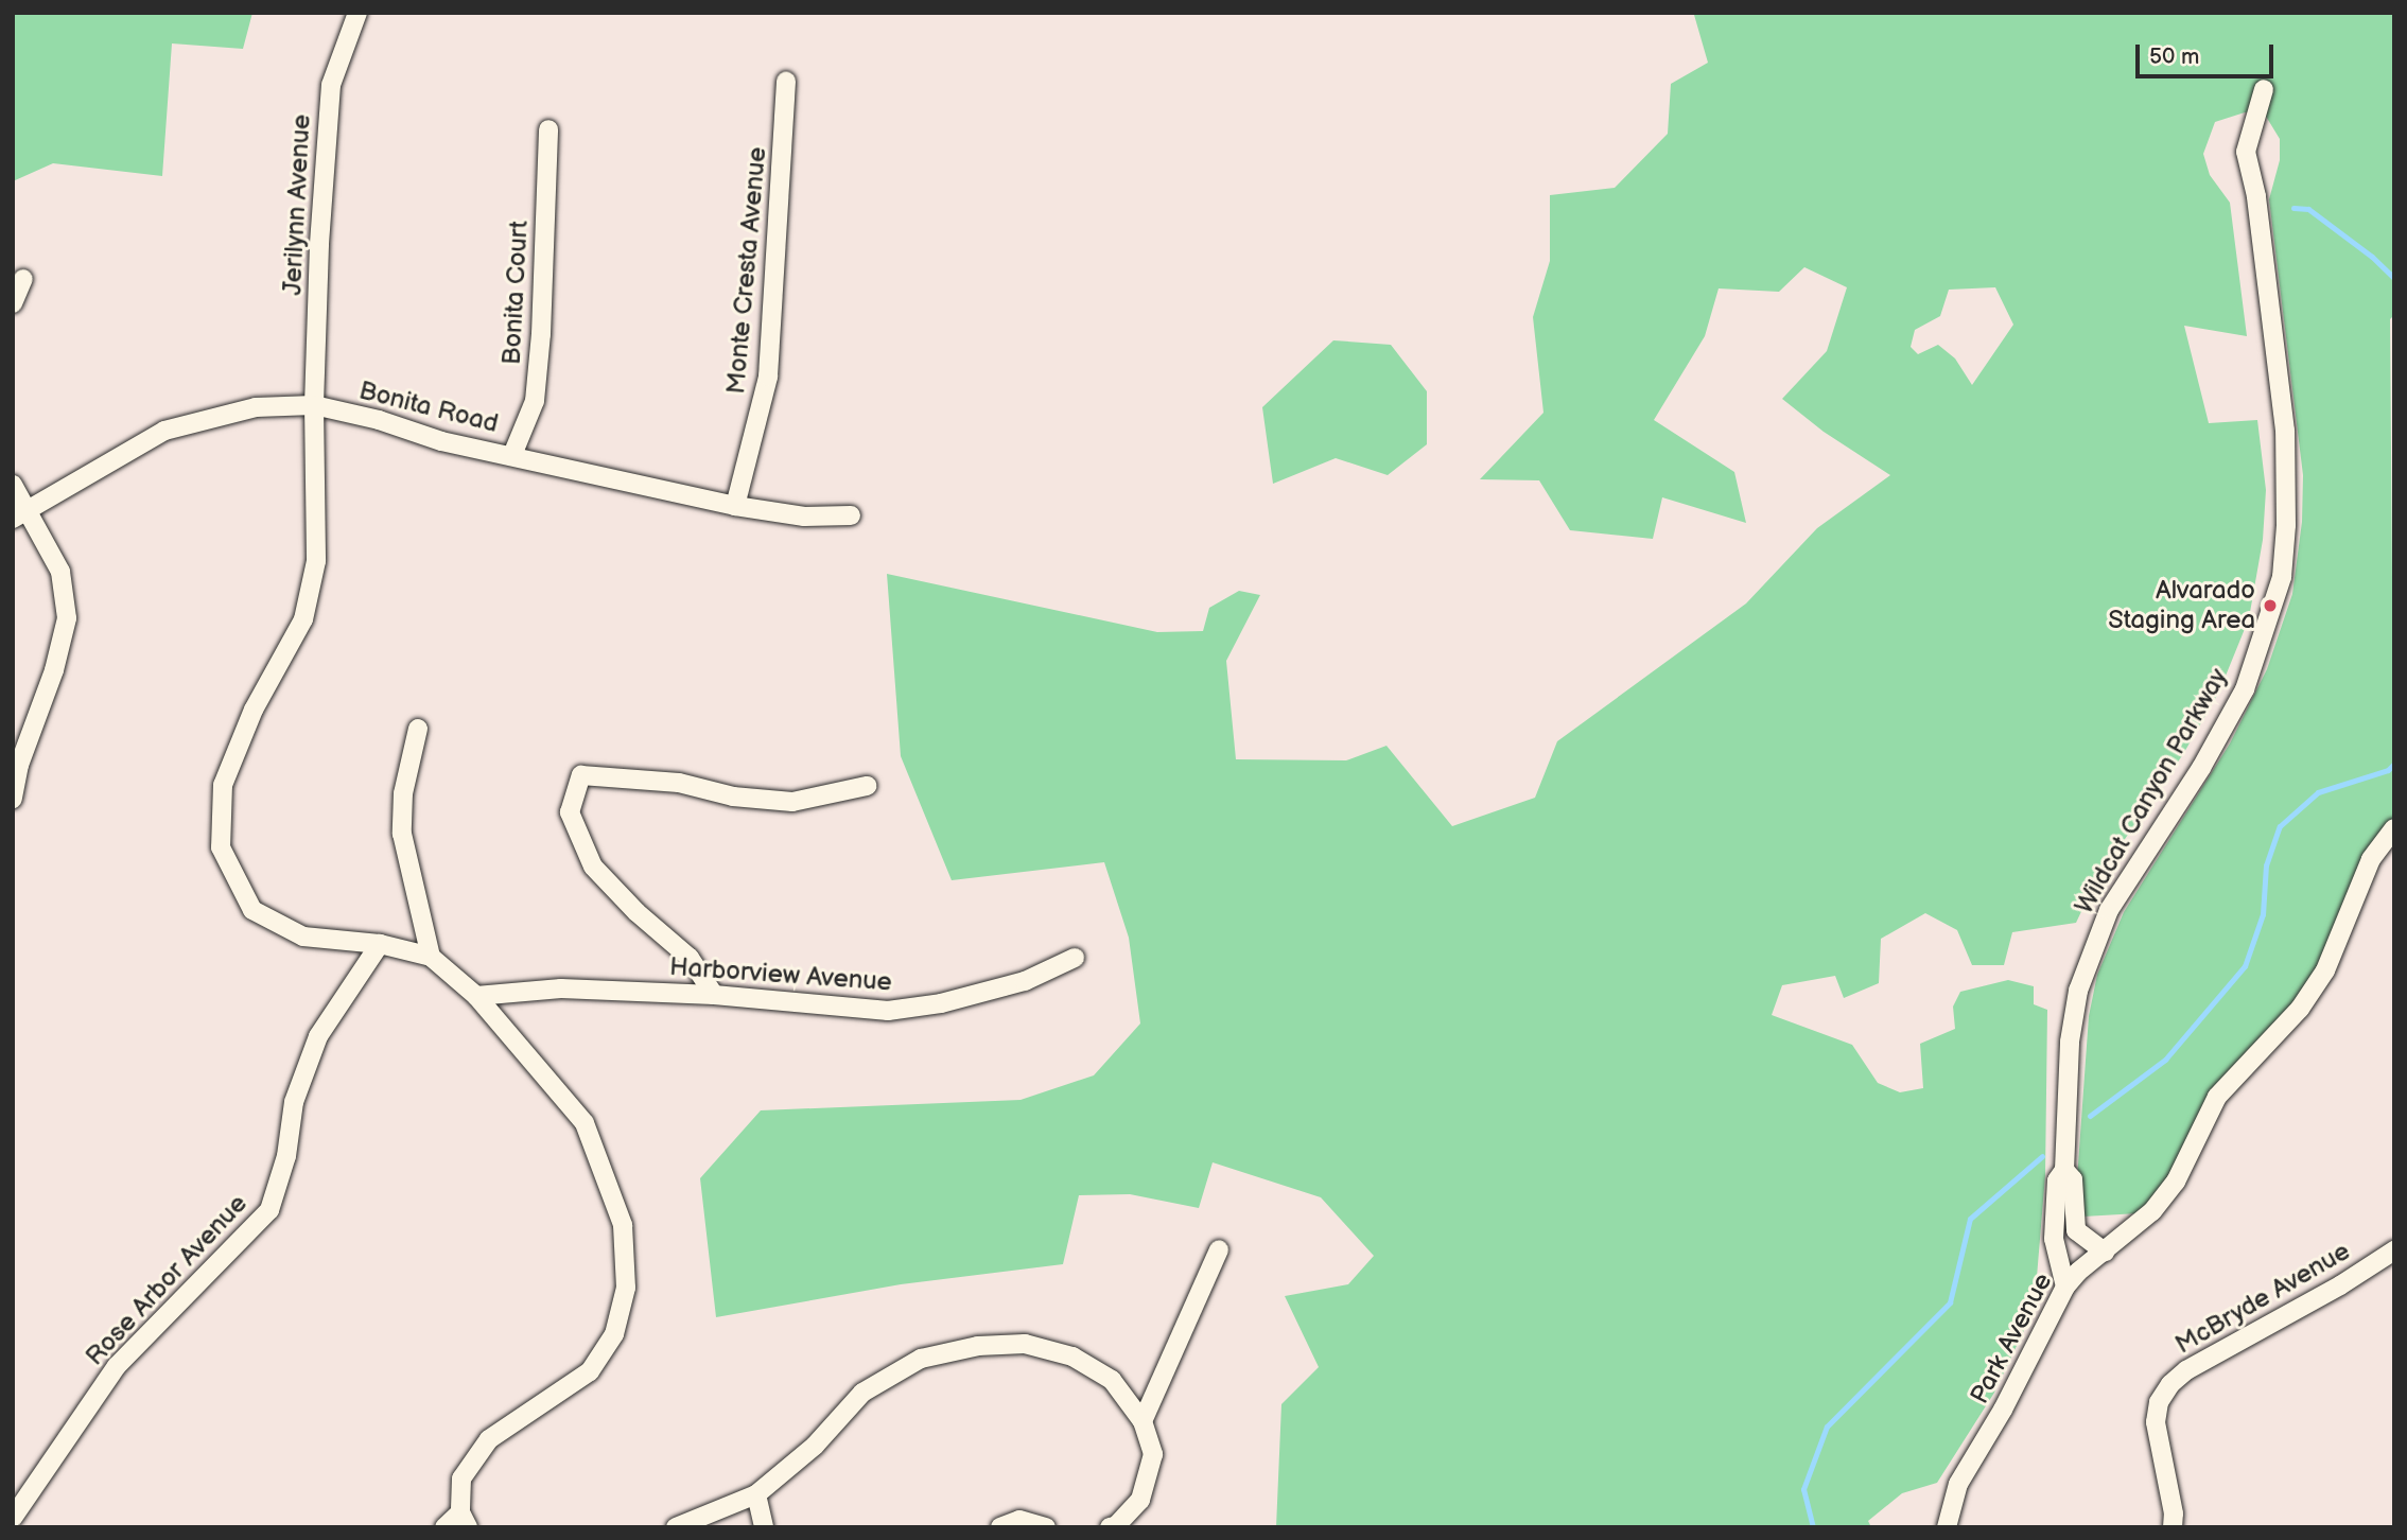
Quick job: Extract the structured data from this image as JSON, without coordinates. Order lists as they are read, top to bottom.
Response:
{
  "streets": {
    "street": [
      "Jerilynn Avenue",
      "Monte Cresta Avenue",
      "Bonita Court",
      "Bonita Road",
      "Wildcat Canyon Parkway",
      "Harborview Avenue",
      "Rose Arbor Avenue",
      "McBryde Avenue",
      "Park Avenue"
    ]
  },
  "crossings": [
    ["Jerilynn Avenue", "Bonita Road"],
    ["Jerilynn Avenue", "Rose Arbor Avenue"],
    ["Monte Cresta Avenue", "Bonita Road"],
    ["Bonita Court", "Bonita Road"],
    ["Wildcat Canyon Parkway", "Park Avenue"]
  ],
  "places": ["Alvarado Staging Area"],
  "scale_bar": "50 m"
}
